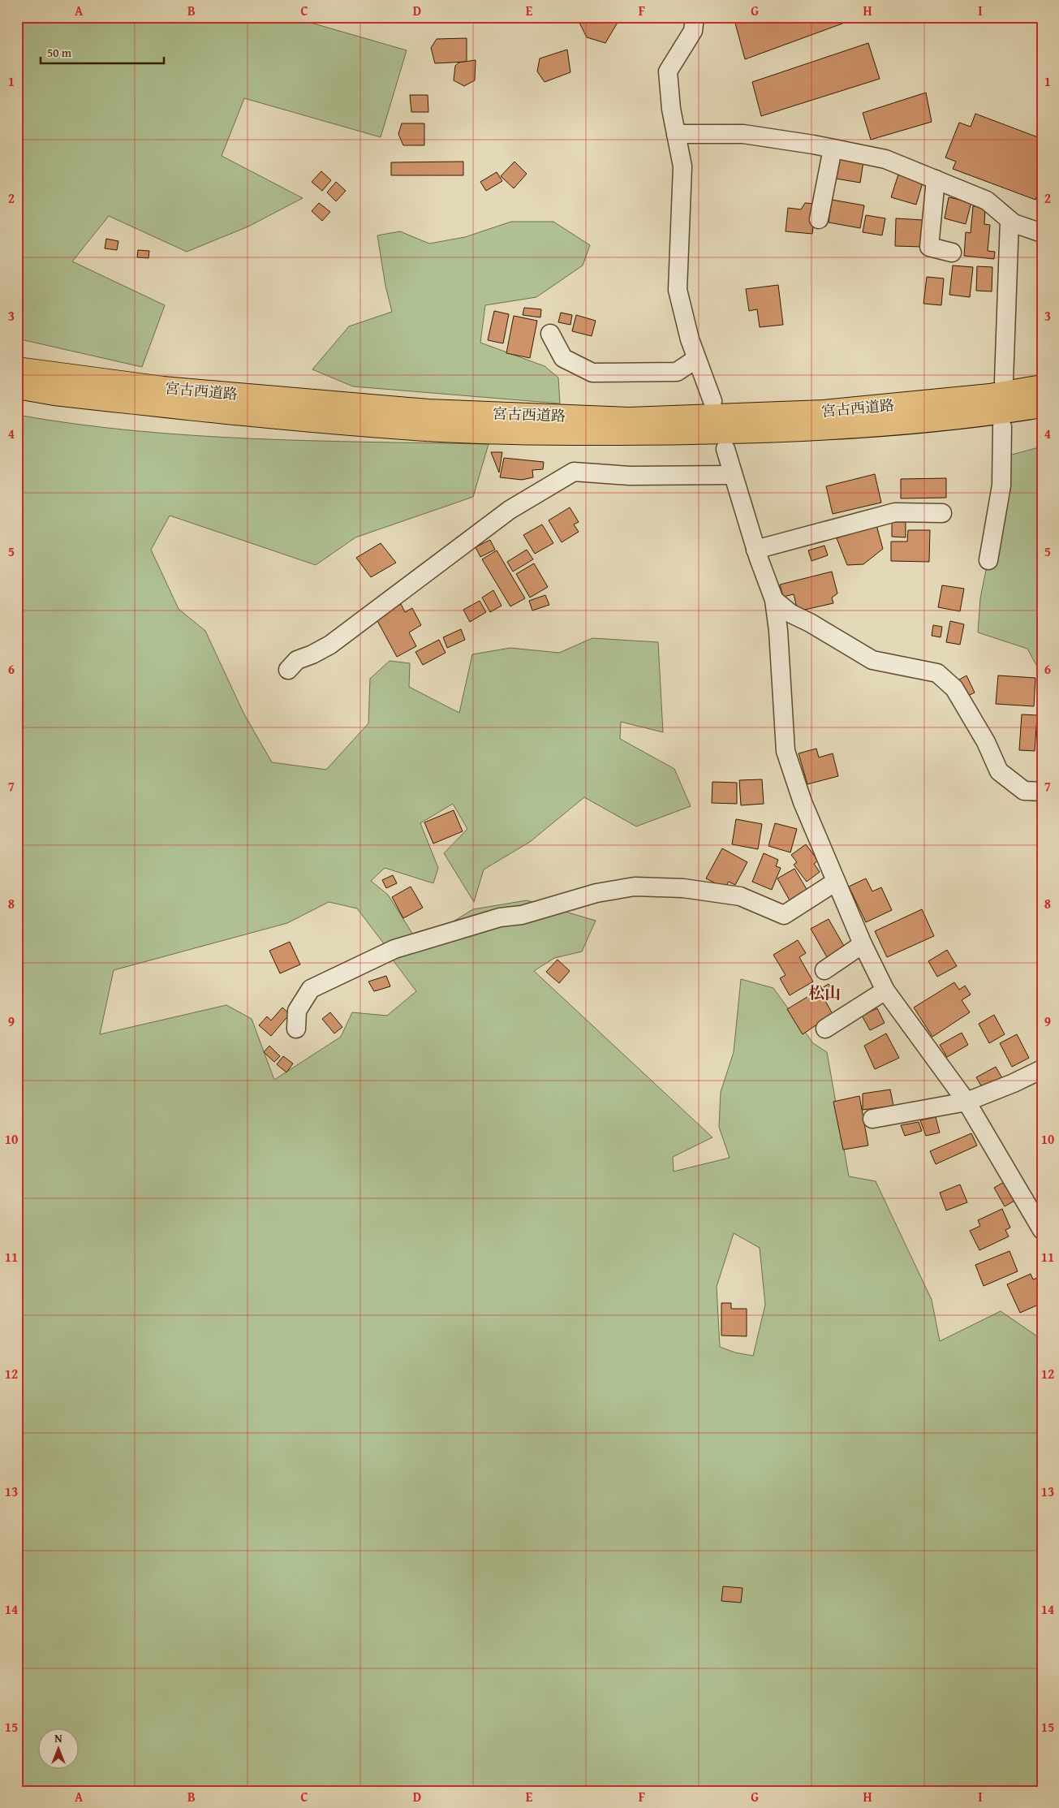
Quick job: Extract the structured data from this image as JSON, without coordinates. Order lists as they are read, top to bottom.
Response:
{
  "streets": {
    "highway": ["宮古西道路"]
  },
  "districts": ["松山"],
  "scale_bar": "50 m",
  "north": "top",
  "grid": {
    "columns": [
      "A",
      "B",
      "C",
      "D",
      "E",
      "F",
      "G",
      "H",
      "I"
    ],
    "rows": [
      "1",
      "2",
      "3",
      "4",
      "5",
      "6",
      "7",
      "8",
      "9",
      "10",
      "11",
      "12",
      "13",
      "14",
      "15"
    ]
  }
}
